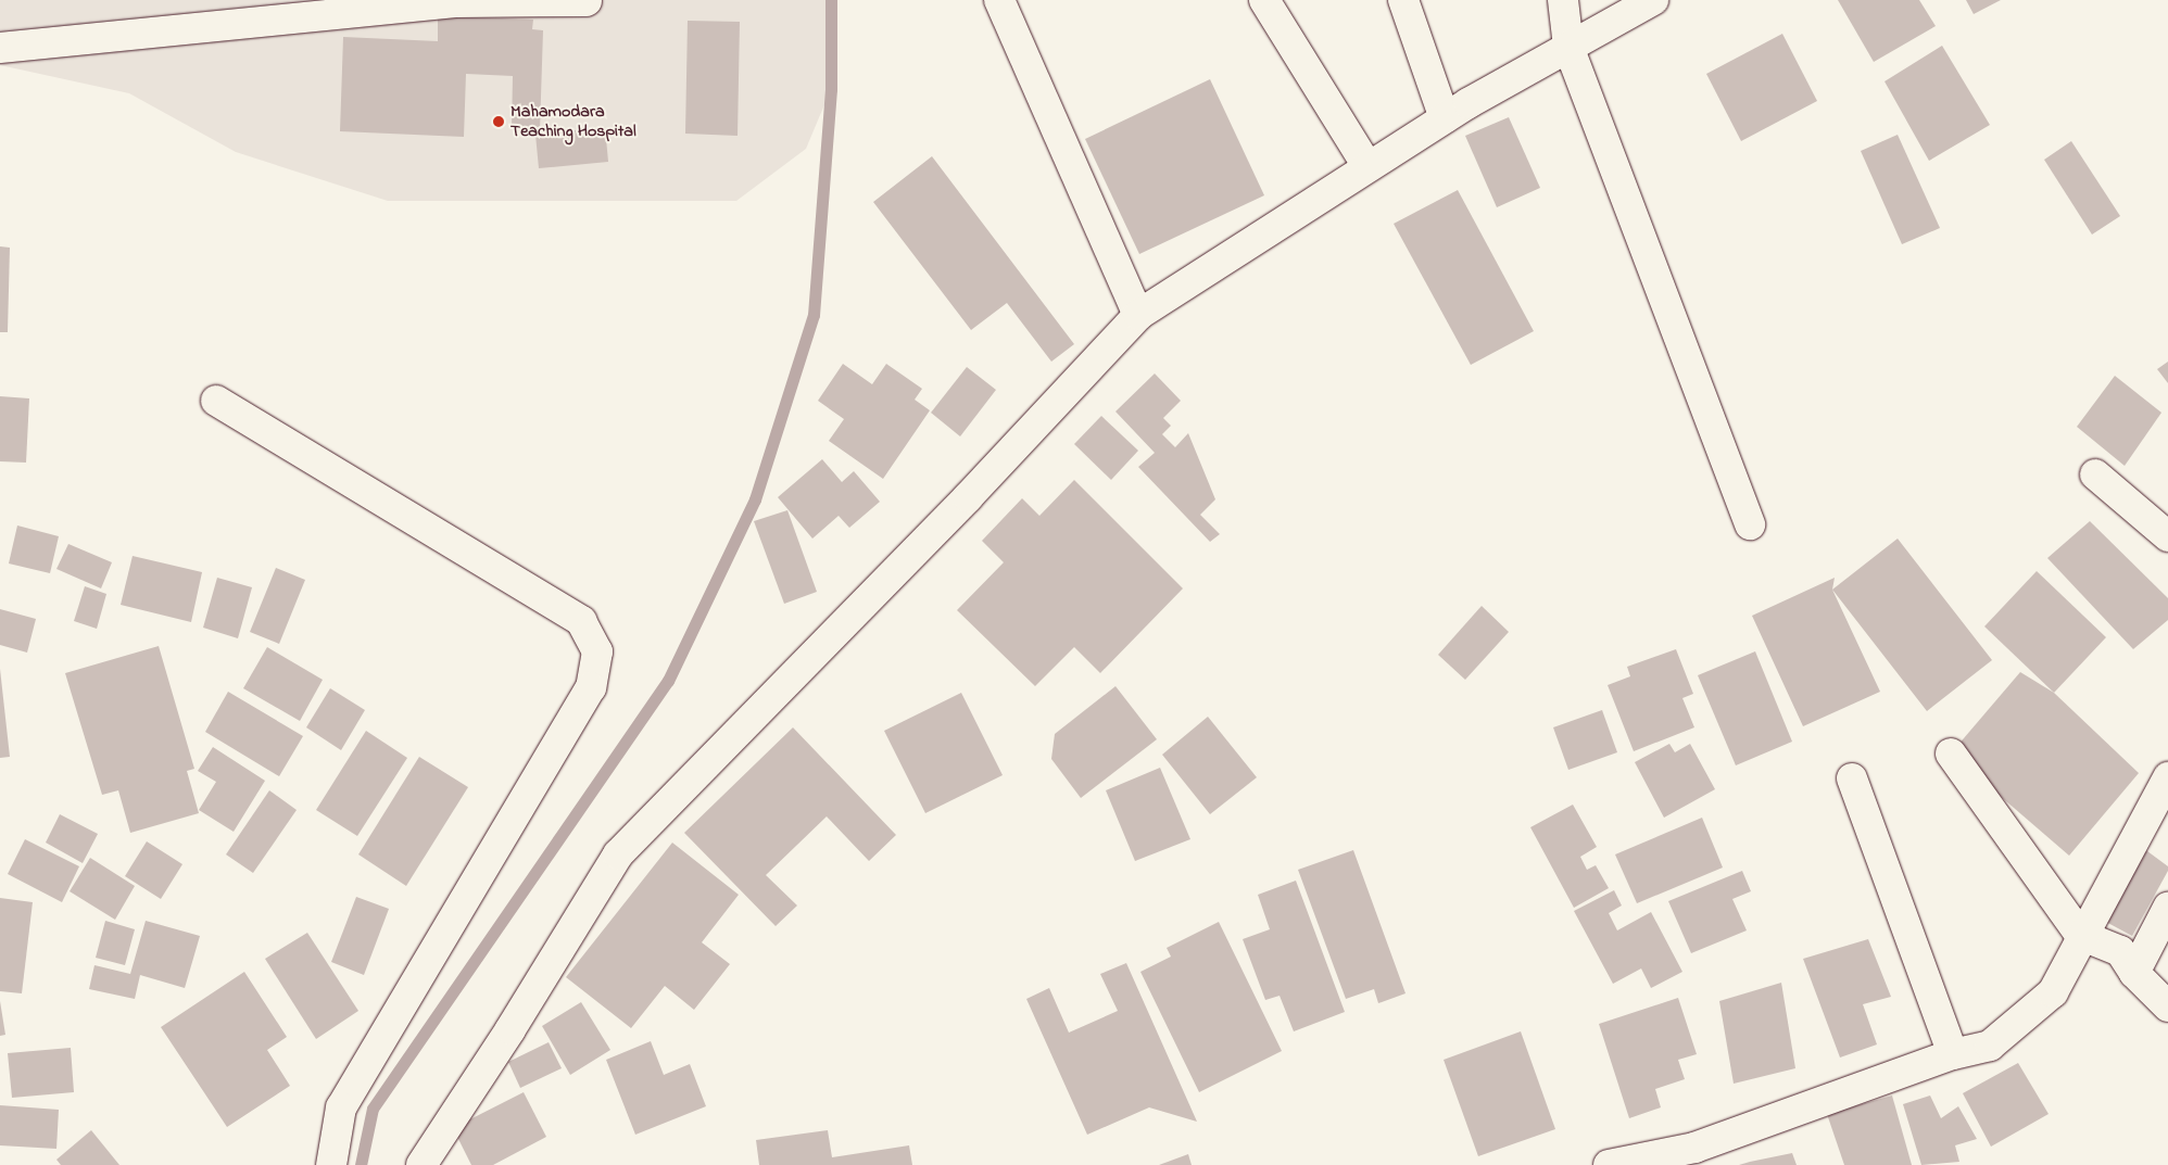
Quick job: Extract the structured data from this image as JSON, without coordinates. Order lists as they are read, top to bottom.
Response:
{
  "places": ["Mahamodara Teaching Hospital"]
}
